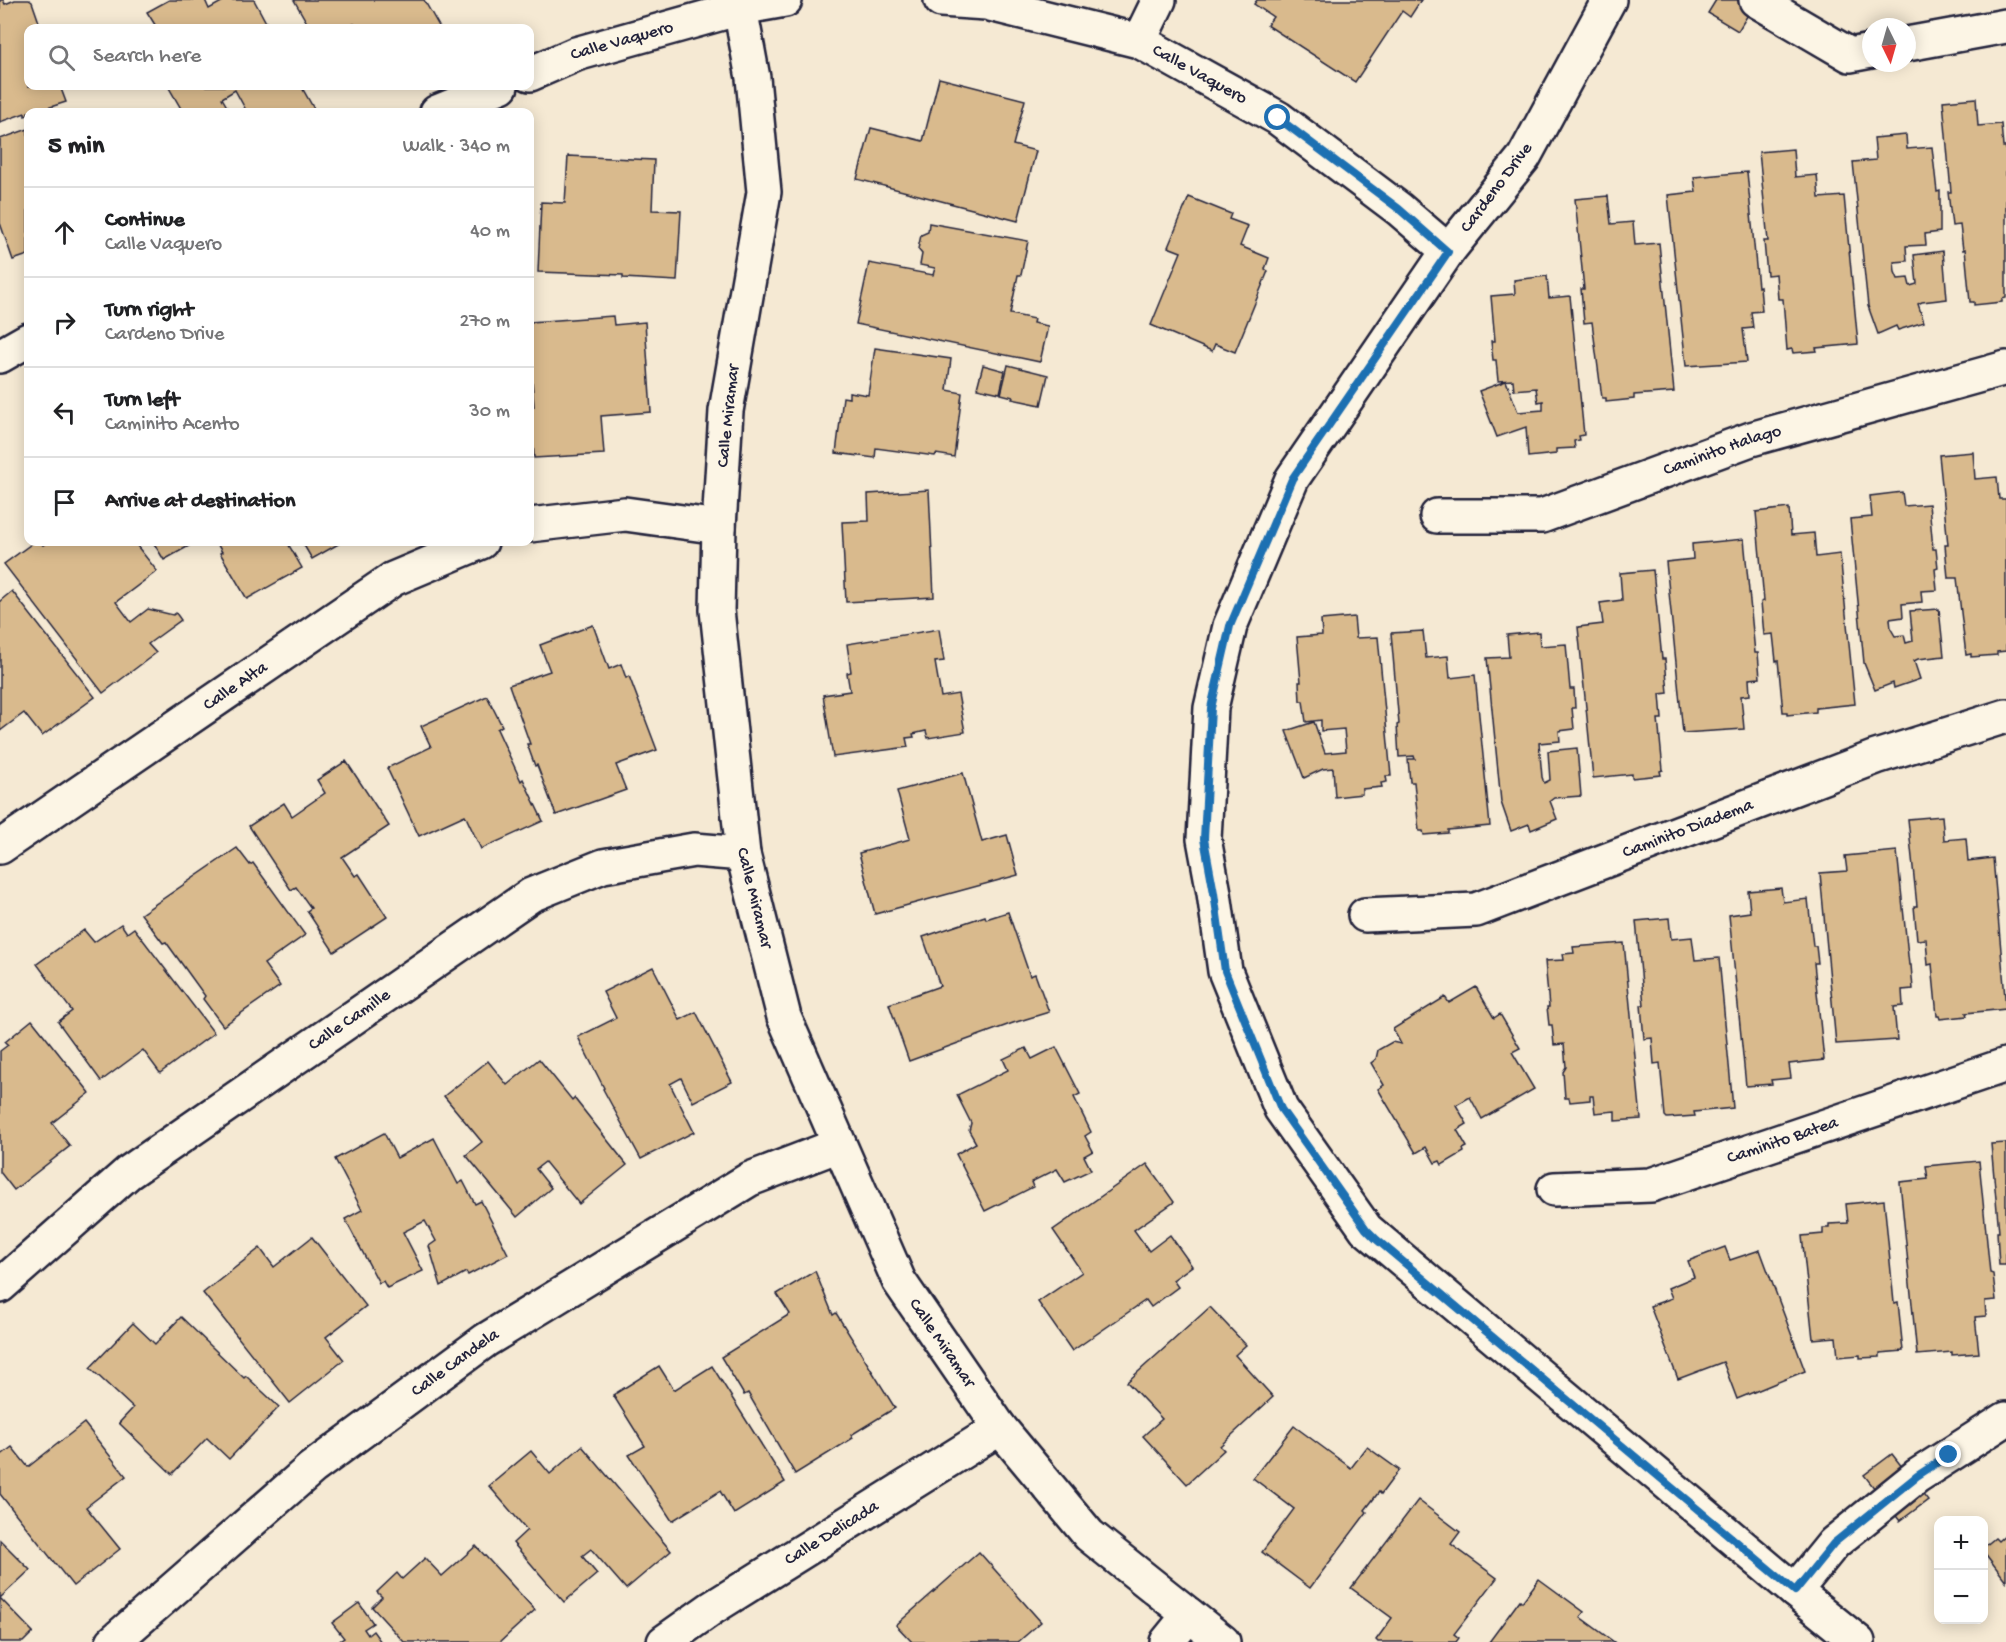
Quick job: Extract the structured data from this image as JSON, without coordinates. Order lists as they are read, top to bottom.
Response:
{
  "streets": {
    "street": [
      "Calle Vaquero",
      "Cardeno Drive",
      "Calle Miramar",
      "Caminito Halago",
      "Calle Alta",
      "Caminito Diadema",
      "Calle Camille",
      "Caminito Batea",
      "Calle Candela",
      "Calle Delicada"
    ]
  },
  "crossings": [
    ["Calle Vaquero", "Cardeno Drive"],
    ["Calle Vaquero", "Calle Miramar"],
    ["Calle Miramar", "Calle Camille"],
    ["Calle Miramar", "Calle Candela"],
    ["Calle Miramar", "Calle Delicada"]
  ],
  "north": "bottom",
  "page": {
    "search": "Search here",
    "heading": ["5 min", "Walk · 340 m"],
    "list": [
      ["Continue", "Calle Vaquero", "40 m"],
      ["Turn right", "Cardeno Drive", "270 m"],
      ["Turn left", "Caminito Acento", "30 m"],
      "Arrive at destination"
    ],
    "map_buttons": ["+", "−"]
  }
}
